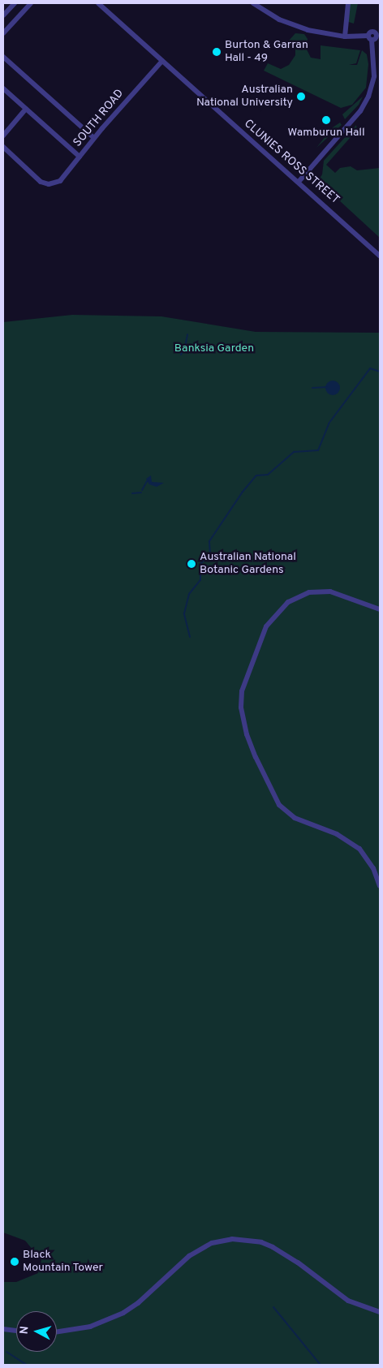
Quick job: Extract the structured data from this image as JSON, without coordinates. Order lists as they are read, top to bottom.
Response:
{
  "streets": {
    "street": ["SOUTH ROAD", "CLUNIES ROSS STREET"]
  },
  "crossings": [
    ["SOUTH ROAD", "CLUNIES ROSS STREET"]
  ],
  "parks": ["Banksia Garden"],
  "places": [
    "Burton & Garran Hall - 49",
    "Australian National University",
    "Wamburun Hall",
    "Australian National Botanic Gardens",
    "Black Mountain Tower"
  ],
  "north": "left"
}
